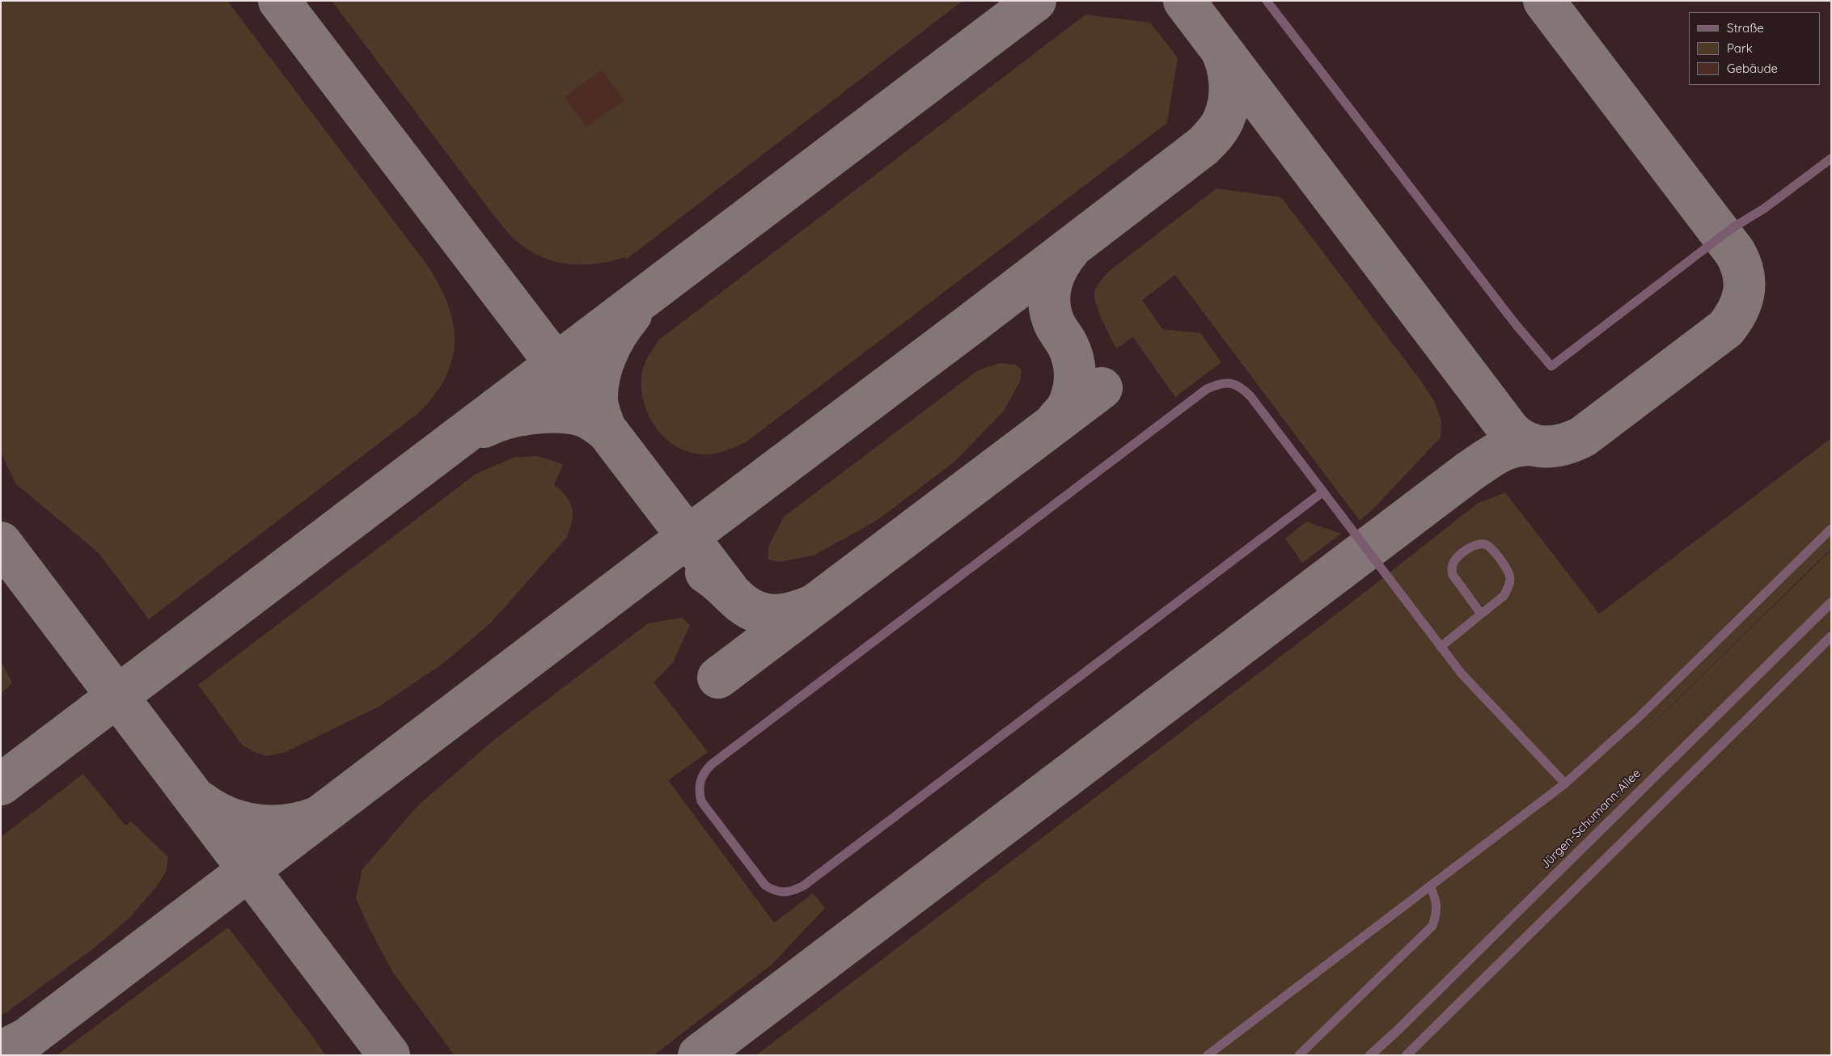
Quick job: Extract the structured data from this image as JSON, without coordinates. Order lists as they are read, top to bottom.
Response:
{
  "streets": {
    "street": ["Jürgen-Schumann-Allee"]
  },
  "legend": ["Straße", "Park", "Gebäude"]
}
